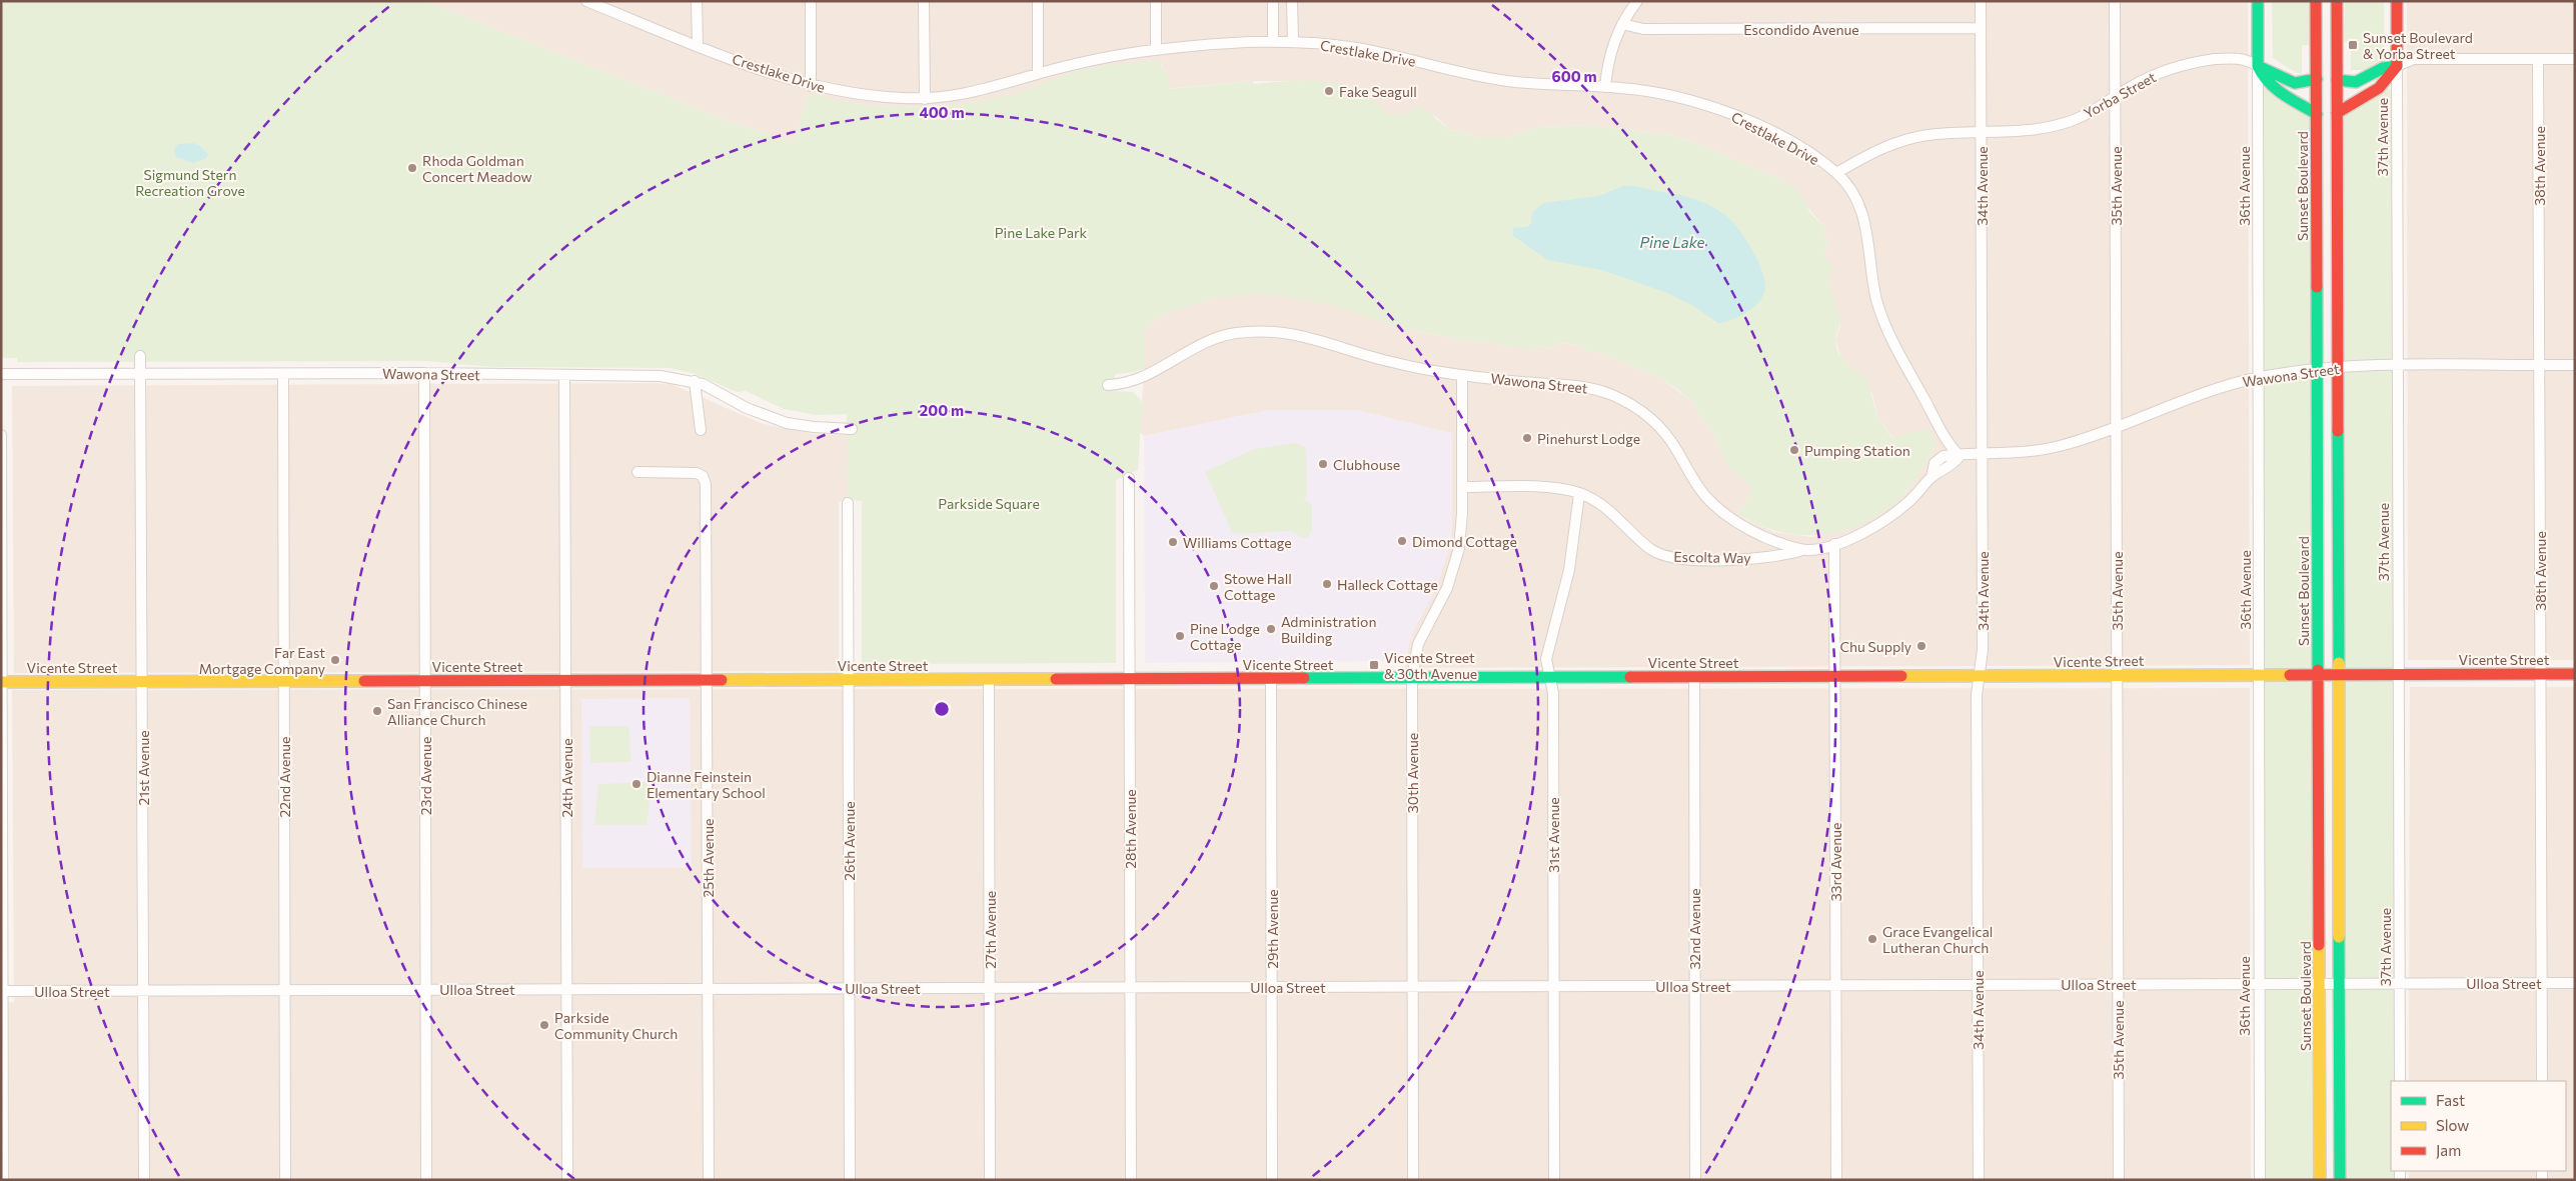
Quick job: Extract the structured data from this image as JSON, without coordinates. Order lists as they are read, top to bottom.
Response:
{
  "streets": {
    "main road": [
      "37th Avenue",
      "36th Avenue",
      "Sunset Boulevard",
      "Vicente Street"
    ],
    "street": [
      "Escondido Avenue",
      "Crestlake Drive",
      "Yorba Street",
      "38th Avenue",
      "34th Avenue",
      "35th Avenue",
      "Wawona Street",
      "Escolta Way",
      "21st Avenue",
      "30th Avenue",
      "23rd Avenue",
      "22nd Avenue",
      "24th Avenue",
      "28th Avenue",
      "31st Avenue",
      "26th Avenue",
      "25th Avenue",
      "33rd Avenue",
      "29th Avenue",
      "32nd Avenue",
      "27th Avenue",
      "Ulloa Street"
    ]
  },
  "crossings": [
    ["Escondido Avenue", "34th Avenue"],
    ["Crestlake Drive", "Yorba Street"],
    ["Crestlake Drive", "Wawona Street"],
    ["Yorba Street", "34th Avenue"],
    ["Yorba Street", "35th Avenue"],
    ["Yorba Street", "36th Avenue"],
    ["37th Avenue", "Wawona Street"],
    ["37th Avenue", "Vicente Street"],
    ["37th Avenue", "Ulloa Street"],
    ["38th Avenue", "Wawona Street"],
    ["38th Avenue", "Vicente Street"],
    ["38th Avenue", "Ulloa Street"],
    ["34th Avenue", "Wawona Street"],
    ["34th Avenue", "Vicente Street"],
    ["34th Avenue", "Ulloa Street"],
    ["35th Avenue", "Wawona Street"],
    ["35th Avenue", "Vicente Street"],
    ["35th Avenue", "Ulloa Street"],
    ["36th Avenue", "Wawona Street"],
    ["36th Avenue", "Vicente Street"],
    ["36th Avenue", "Ulloa Street"],
    ["Sunset Boulevard", "Wawona Street"],
    ["Sunset Boulevard", "Vicente Street"],
    ["Sunset Boulevard", "Ulloa Street"],
    ["Wawona Street", "Escolta Way"],
    ["Wawona Street", "21st Avenue"],
    ["Wawona Street", "30th Avenue"],
    ["Wawona Street", "23rd Avenue"],
    ["Wawona Street", "22nd Avenue"],
    ["Wawona Street", "24th Avenue"],
    ["Wawona Street", "33rd Avenue"],
    ["Escolta Way", "30th Avenue"],
    ["Escolta Way", "31st Avenue"],
    ["Vicente Street", "21st Avenue"],
    ["Vicente Street", "30th Avenue"],
    ["Vicente Street", "23rd Avenue"],
    ["Vicente Street", "22nd Avenue"],
    ["Vicente Street", "24th Avenue"],
    ["Vicente Street", "28th Avenue"],
    ["Vicente Street", "31st Avenue"],
    ["Vicente Street", "26th Avenue"],
    ["Vicente Street", "25th Avenue"],
    ["Vicente Street", "33rd Avenue"],
    ["Vicente Street", "29th Avenue"],
    ["Vicente Street", "32nd Avenue"],
    ["Vicente Street", "27th Avenue"],
    ["21st Avenue", "Ulloa Street"],
    ["30th Avenue", "Ulloa Street"],
    ["23rd Avenue", "Ulloa Street"],
    ["22nd Avenue", "Ulloa Street"],
    ["24th Avenue", "Ulloa Street"],
    ["28th Avenue", "Ulloa Street"],
    ["31st Avenue", "Ulloa Street"],
    ["26th Avenue", "Ulloa Street"],
    ["25th Avenue", "Ulloa Street"],
    ["33rd Avenue", "Ulloa Street"],
    ["29th Avenue", "Ulloa Street"],
    ["32nd Avenue", "Ulloa Street"],
    ["27th Avenue", "Ulloa Street"]
  ],
  "water": ["Pine Lake"],
  "parks": ["Sigmund Stern Recreation Grove", "Pine Lake Park", "Parkside Square"],
  "places": {
    "transit": ["Sunset Boulevard & Yorba Street", "Vicente Street & 30th Avenue"],
    "other": [
      "Fake Seagull",
      "Rhoda Goldman Concert Meadow",
      "Pinehurst Lodge",
      "Pumping Station",
      "Clubhouse",
      "Dimond Cottage",
      "Williams Cottage",
      "Halleck Cottage",
      "Stowe Hall Cottage",
      "Administration Building",
      "Pine Lodge Cottage",
      "Chu Supply",
      "Far East Mortgage Company",
      "San Francisco Chinese Alliance Church",
      "Dianne Feinstein Elementary School",
      "Grace Evangelical Lutheran Church",
      "Parkside Community Church"
    ]
  },
  "legend": ["Fast", "Slow", "Jam"],
  "rings": ["600 m", "400 m", "200 m"]
}
